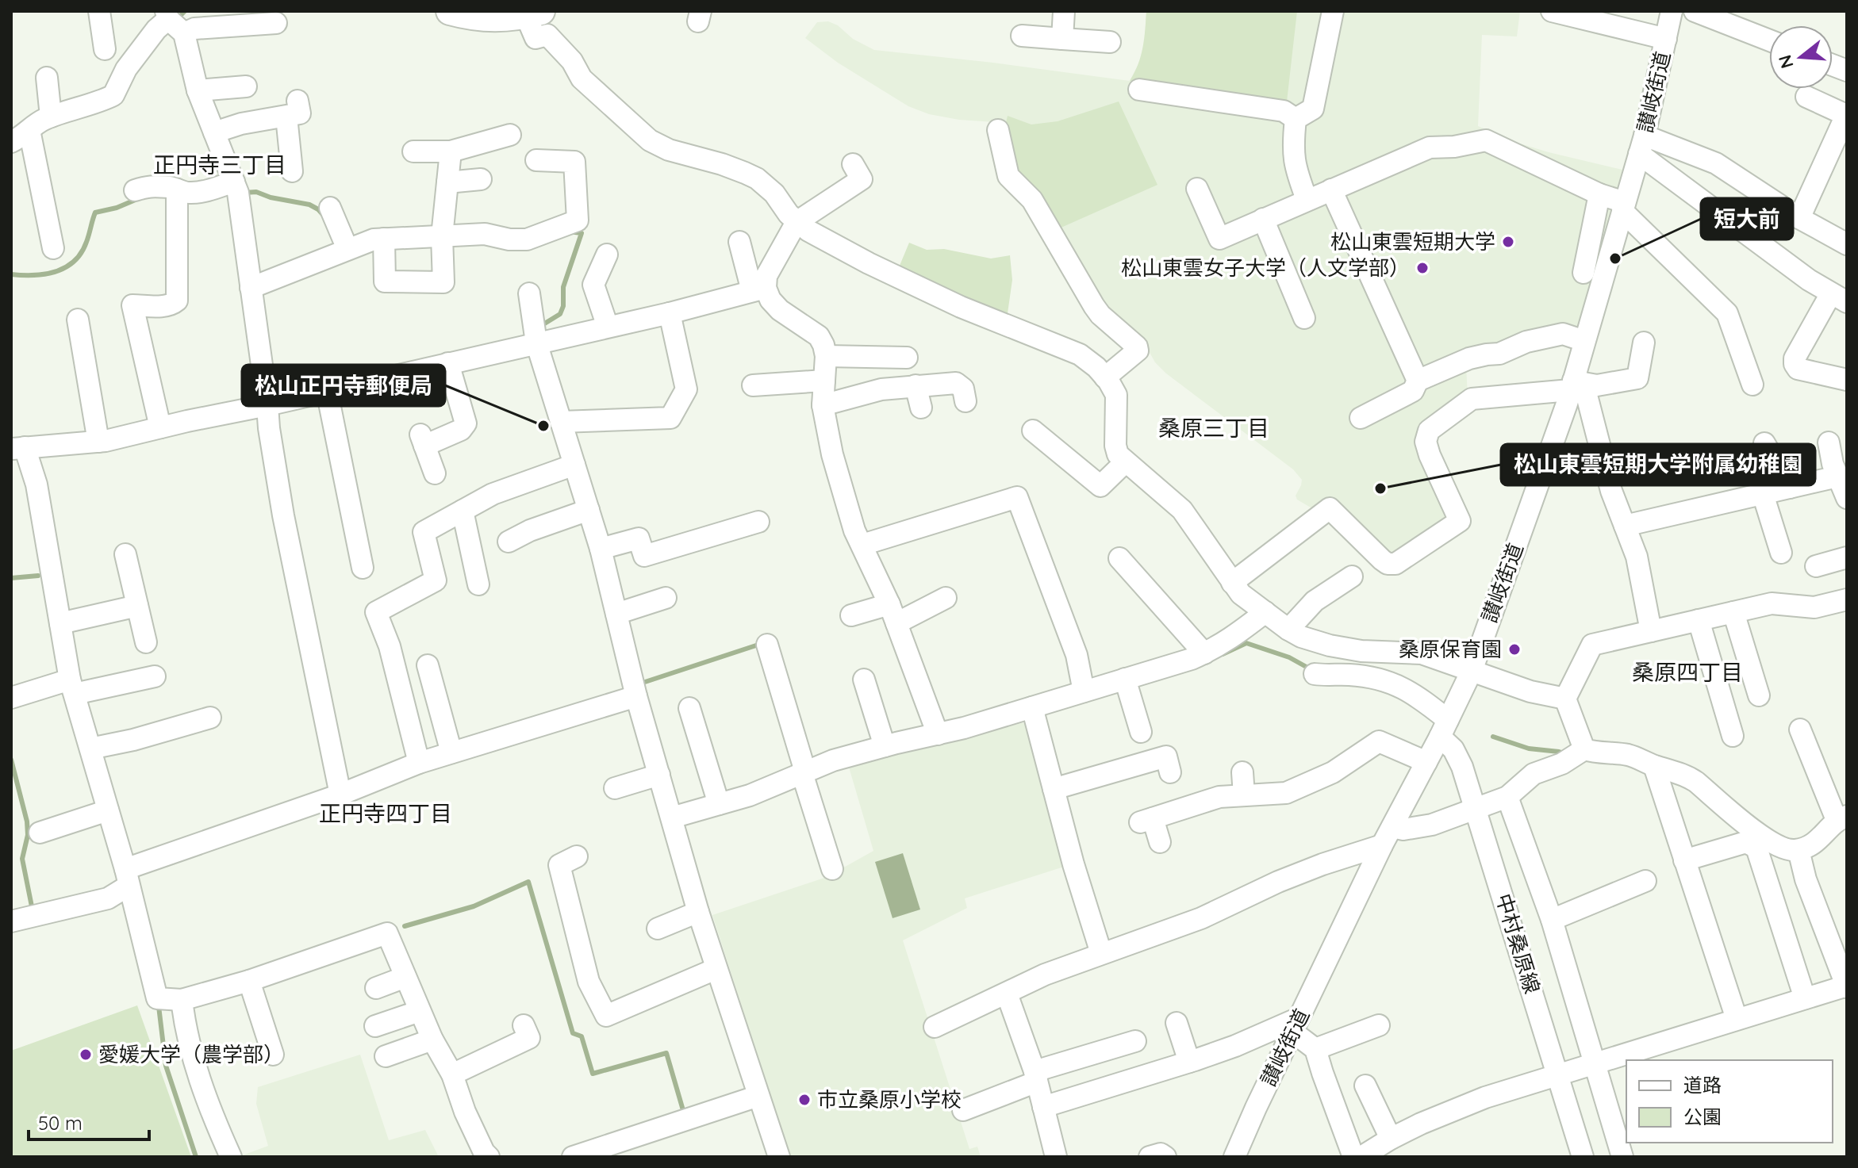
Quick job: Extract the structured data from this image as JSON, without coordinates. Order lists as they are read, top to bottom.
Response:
{
  "streets": {
    "street": ["讃岐街道", "中村桑原線"]
  },
  "crossings": [
    ["讃岐街道", "中村桑原線"]
  ],
  "districts": [
    "正円寺三丁目",
    "桑原三丁目",
    "桑原四丁目",
    "正円寺四丁目"
  ],
  "places": [
    "松山東雲短期大学",
    "短大前",
    "松山東雲女子大学（人文学部）",
    "松山正円寺郵便局",
    "松山東雲短期大学附属幼稚園",
    "桑原保育園",
    "愛媛大学（農学部）",
    "市立桑原小学校"
  ],
  "legend": ["道路", "公園"],
  "scale_bar": "50 m",
  "north": "left"
}
